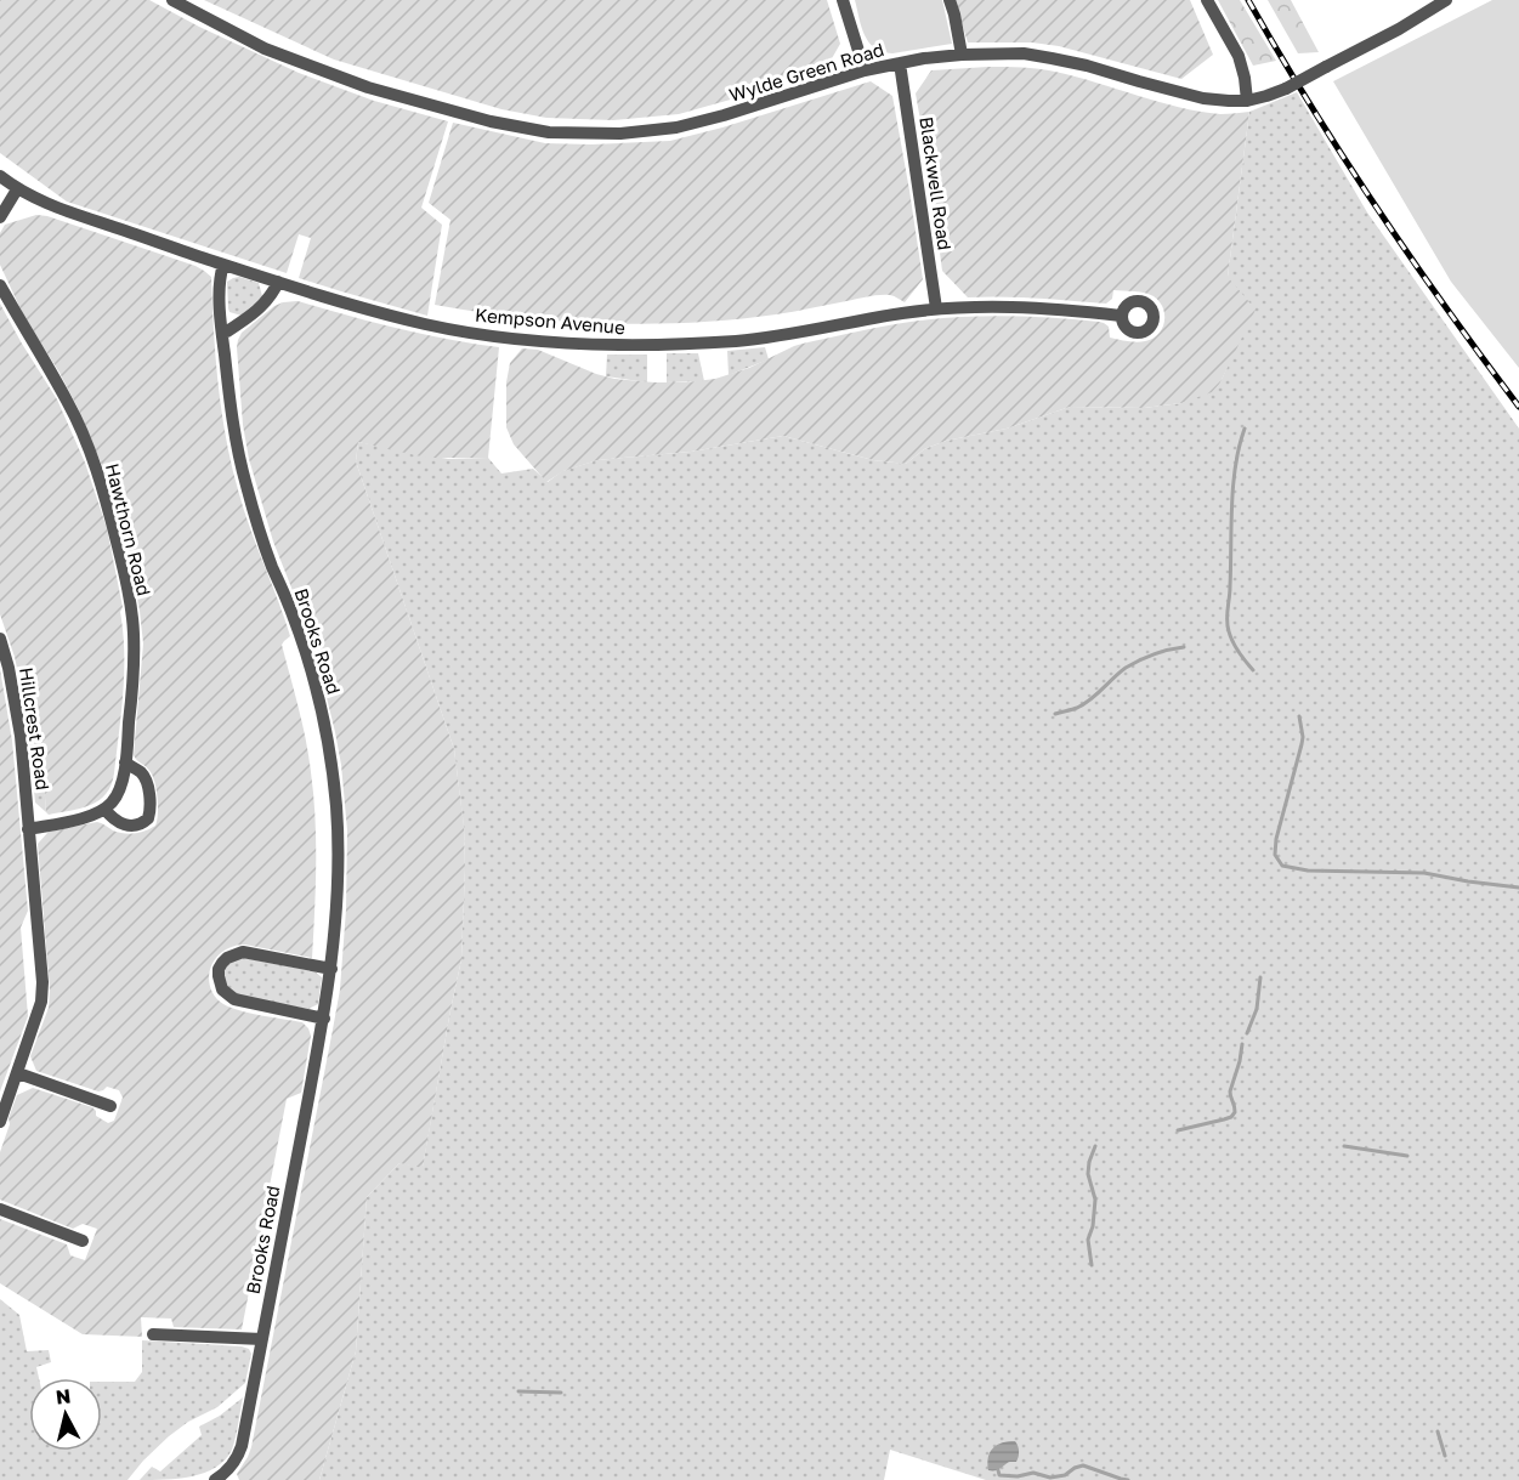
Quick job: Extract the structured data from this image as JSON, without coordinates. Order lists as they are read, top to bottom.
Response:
{
  "streets": {
    "street": [
      "Wylde Green Road",
      "Blackwell Road",
      "Kempson Avenue",
      "Hawthorn Road",
      "Brooks Road",
      "Hillcrest Road"
    ]
  },
  "crossings": [
    ["Wylde Green Road", "Blackwell Road"],
    ["Blackwell Road", "Kempson Avenue"],
    ["Kempson Avenue", "Brooks Road"]
  ],
  "north": "top"
}
